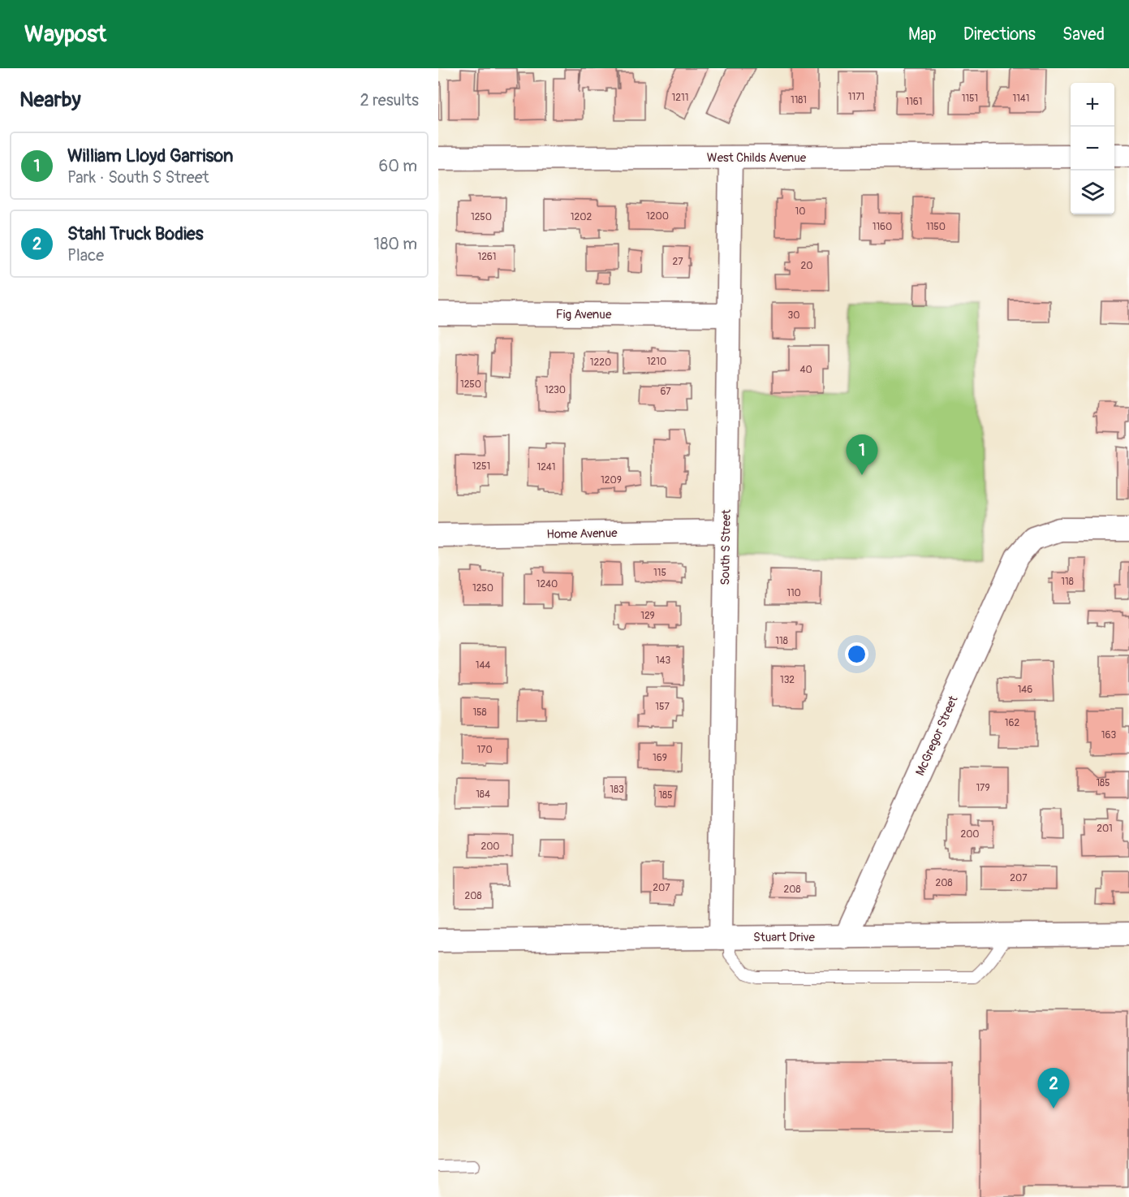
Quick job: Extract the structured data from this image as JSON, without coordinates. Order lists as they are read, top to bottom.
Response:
{
  "streets": {
    "street": [
      "West Childs Avenue",
      "Fig Avenue",
      "Home Avenue",
      "South S Street",
      "McGregor Street",
      "Stuart Drive"
    ]
  },
  "crossings": [
    ["West Childs Avenue", "South S Street"],
    ["Fig Avenue", "South S Street"],
    ["Home Avenue", "South S Street"],
    ["South S Street", "Stuart Drive"],
    ["McGregor Street", "Stuart Drive"]
  ],
  "house_numbers": [
    "1171",
    "1211",
    "1151",
    "1141",
    "1181",
    "1161",
    "10",
    "1200",
    "1250",
    "1202",
    "1160",
    "1150",
    "1261",
    "27",
    "20",
    "30",
    "1210",
    "1220",
    "40",
    "1250",
    "1230",
    "67",
    "1251",
    "1241",
    "1209",
    "115",
    "118",
    "1240",
    "1250",
    "110",
    "129",
    "118",
    "143",
    "144",
    "132",
    "146",
    "157",
    "158",
    "162",
    "163",
    "170",
    "169",
    "185",
    "179",
    "183",
    "184",
    "185",
    "201",
    "200",
    "200",
    "207",
    "208",
    "207",
    "208",
    "208"
  ],
  "page": {
    "header": "Waypost",
    "nav": ["Map", "Directions", "Saved"],
    "heading": ["Nearby", "2 results"],
    "map_buttons": ["+", "−"],
    "list": [
      {
        "mark": "1",
        "name": "William Lloyd Garrison",
        "note": "Park · South S Street",
        "value": "60 m"
      },
      {
        "mark": "2",
        "name": "Stahl Truck Bodies",
        "note": "Place",
        "value": "180 m"
      }
    ],
    "pins": ["1", "2"]
  }
}
